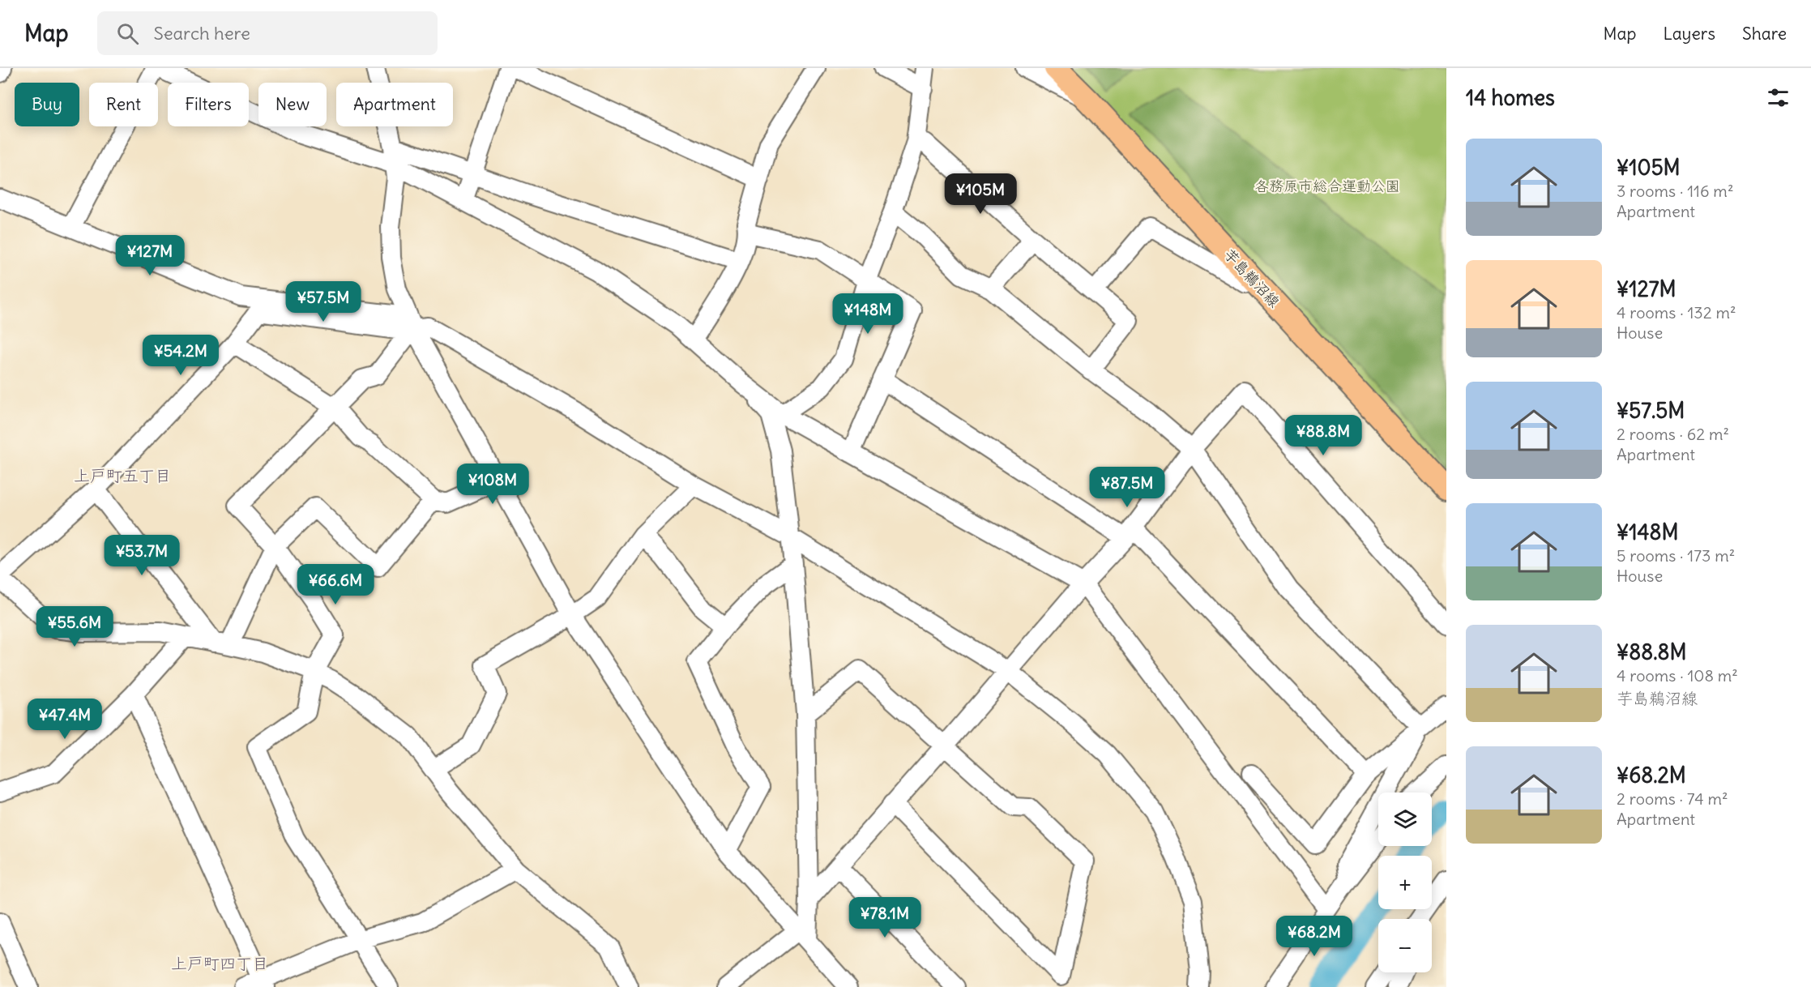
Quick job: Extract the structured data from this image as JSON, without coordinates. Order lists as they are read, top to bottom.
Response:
{
  "streets": {
    "main road": ["芋島鵜沼線"]
  },
  "districts": ["上戸町五丁目", "上戸町四丁目"],
  "parks": ["各務原市総合運動公園"],
  "page": {
    "header": "Map",
    "search": "Search here",
    "nav": ["Map", "Layers", "Share"],
    "heading": "14 homes",
    "chip": [
      "Buy",
      "Rent",
      "Filters",
      "New",
      "Apartment"
    ],
    "list": [
      {
        "name": "¥105M",
        "note": "3 rooms · 116 m² · Apartment"
      },
      {
        "name": "¥127M",
        "note": "4 rooms · 132 m² · House"
      },
      {
        "name": "¥57.5M",
        "note": "2 rooms · 62 m² · Apartment"
      },
      {
        "name": "¥148M",
        "note": "5 rooms · 173 m² · House"
      },
      {
        "name": "¥88.8M",
        "note": "4 rooms · 108 m² · 芋島鵜沼線"
      },
      {
        "name": "¥68.2M",
        "note": "2 rooms · 74 m² · Apartment"
      }
    ],
    "price": [
      "¥105M",
      "¥127M",
      "¥57.5M",
      "¥148M",
      "¥54.2M",
      "¥88.8M",
      "¥108M",
      "¥87.5M",
      "¥53.7M",
      "¥66.6M",
      "¥55.6M",
      "¥47.4M",
      "¥78.1M",
      "¥68.2M"
    ],
    "map_buttons": ["+", "−"]
  }
}
